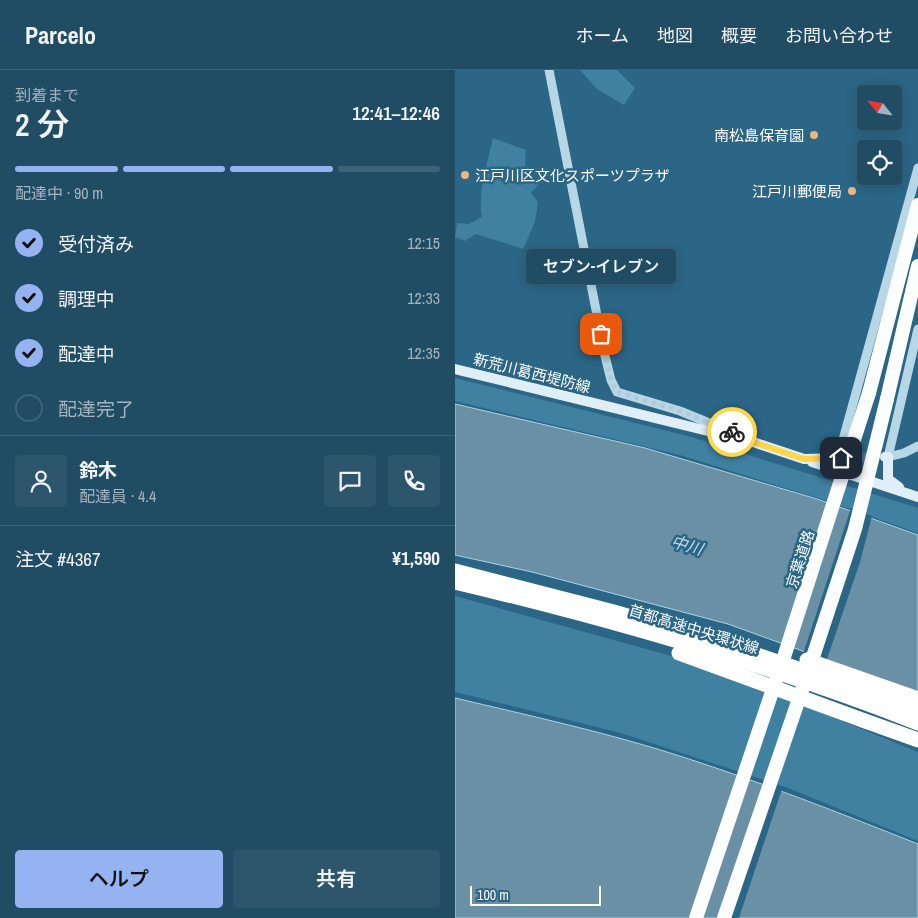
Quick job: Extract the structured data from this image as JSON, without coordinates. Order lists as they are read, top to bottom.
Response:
{
  "streets": {
    "highway": ["京葉道路", "首都高速中央環状線"],
    "main road": ["新荒川葛西堤防線"]
  },
  "water": ["中川"],
  "places": [
    "南松島保育園",
    "江戸川区文化スポーツプラザ",
    "江戸川郵便局",
    "セブン-イレブン"
  ],
  "scale_bar": "100 m",
  "north": "top left",
  "page": {
    "header": "Parcelo",
    "nav": [
      "ホーム",
      "地図",
      "概要",
      "お問い合わせ"
    ],
    "heading": ["2 分", "到着まで", "12:41–12:46"],
    "panel": [
      "鈴木",
      "配達員 · 4.4",
      "注文 #4367",
      "¥1,590"
    ],
    "bar": "配達中 · 90 m",
    "list": [
      ["受付済み", "12:15"],
      ["調理中", "12:33"],
      ["配達中", "12:35"],
      "配達完了"
    ],
    "bubble": "セブン-イレブン",
    "buttons": ["ヘルプ", "共有"],
    "scale": "100 m"
  }
}
